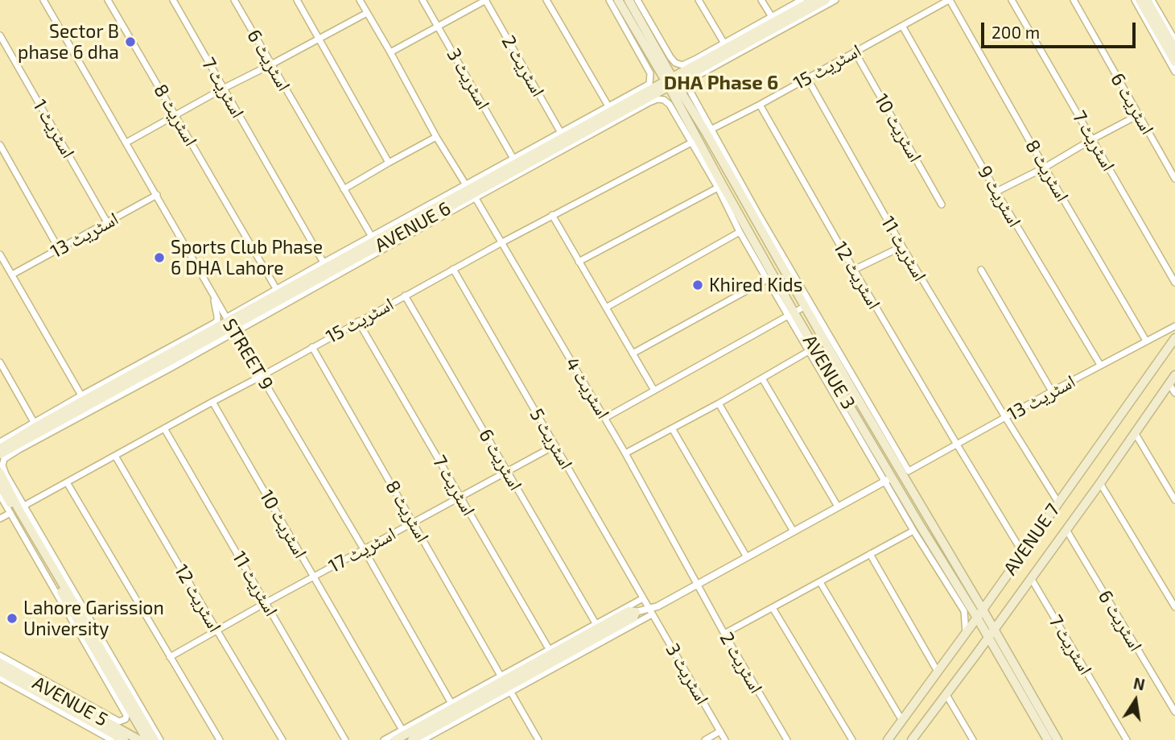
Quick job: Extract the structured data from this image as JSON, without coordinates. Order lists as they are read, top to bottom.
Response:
{
  "streets": {
    "main road": [
      "AVENUE 6",
      "AVENUE 3",
      "AVENUE 7",
      "AVENUE 5"
    ],
    "street": [
      "اسٹریٹ 6",
      "اسٹریٹ 2",
      "اسٹریٹ 15",
      "اسٹریٹ 3",
      "اسٹریٹ 7",
      "اسٹریٹ 8",
      "اسٹریٹ 10",
      "اسٹریٹ 1",
      "اسٹریٹ 9",
      "اسٹریٹ 13",
      "اسٹریٹ 11",
      "اسٹریٹ 12",
      "STREET 9",
      "اسٹریٹ 4",
      "اسٹریٹ 5",
      "اسٹریٹ 17"
    ]
  },
  "crossings": [
    ["اسٹریٹ 6", "اسٹریٹ 15"],
    ["اسٹریٹ 6", "AVENUE 7"],
    ["اسٹریٹ 6", "اسٹریٹ 17"],
    ["اسٹریٹ 2", "اسٹریٹ 4"],
    ["اسٹریٹ 15", "اسٹریٹ 7"],
    ["اسٹریٹ 15", "اسٹریٹ 8"],
    ["اسٹریٹ 15", "اسٹریٹ 10"],
    ["اسٹریٹ 15", "اسٹریٹ 9"],
    ["اسٹریٹ 15", "اسٹریٹ 13"],
    ["اسٹریٹ 15", "اسٹریٹ 11"],
    ["اسٹریٹ 15", "اسٹریٹ 12"],
    ["اسٹریٹ 15", "STREET 9"],
    ["اسٹریٹ 15", "AVENUE 3"],
    ["اسٹریٹ 15", "اسٹریٹ 4"],
    ["اسٹریٹ 15", "اسٹریٹ 5"],
    ["اسٹریٹ 3", "اسٹریٹ 5"],
    ["اسٹریٹ 7", "AVENUE 7"],
    ["اسٹریٹ 7", "اسٹریٹ 17"],
    ["اسٹریٹ 8", "اسٹریٹ 13"],
    ["اسٹریٹ 8", "اسٹریٹ 17"],
    ["اسٹریٹ 10", "اسٹریٹ 17"],
    ["اسٹریٹ 1", "اسٹریٹ 13"],
    ["اسٹریٹ 9", "اسٹریٹ 13"],
    ["AVENUE 6", "STREET 9"],
    ["AVENUE 6", "AVENUE 3"],
    ["AVENUE 6", "اسٹریٹ 4"],
    ["اسٹریٹ 13", "اسٹریٹ 11"],
    ["اسٹریٹ 13", "اسٹریٹ 12"],
    ["اسٹریٹ 13", "STREET 9"],
    ["اسٹریٹ 13", "AVENUE 3"],
    ["اسٹریٹ 11", "AVENUE 7"],
    ["اسٹریٹ 11", "اسٹریٹ 17"],
    ["اسٹریٹ 12", "AVENUE 7"],
    ["اسٹریٹ 12", "اسٹریٹ 17"],
    ["STREET 9", "اسٹریٹ 17"],
    ["AVENUE 3", "AVENUE 7"],
    ["اسٹریٹ 5", "اسٹریٹ 17"]
  ],
  "districts": ["DHA Phase 6"],
  "places": [
    "Sector B phase 6 dha",
    "Sports Club Phase 6 DHA Lahore",
    "Khired Kids",
    "Lahore Garission University"
  ],
  "scale_bar": "200 m",
  "north": "top"
}
